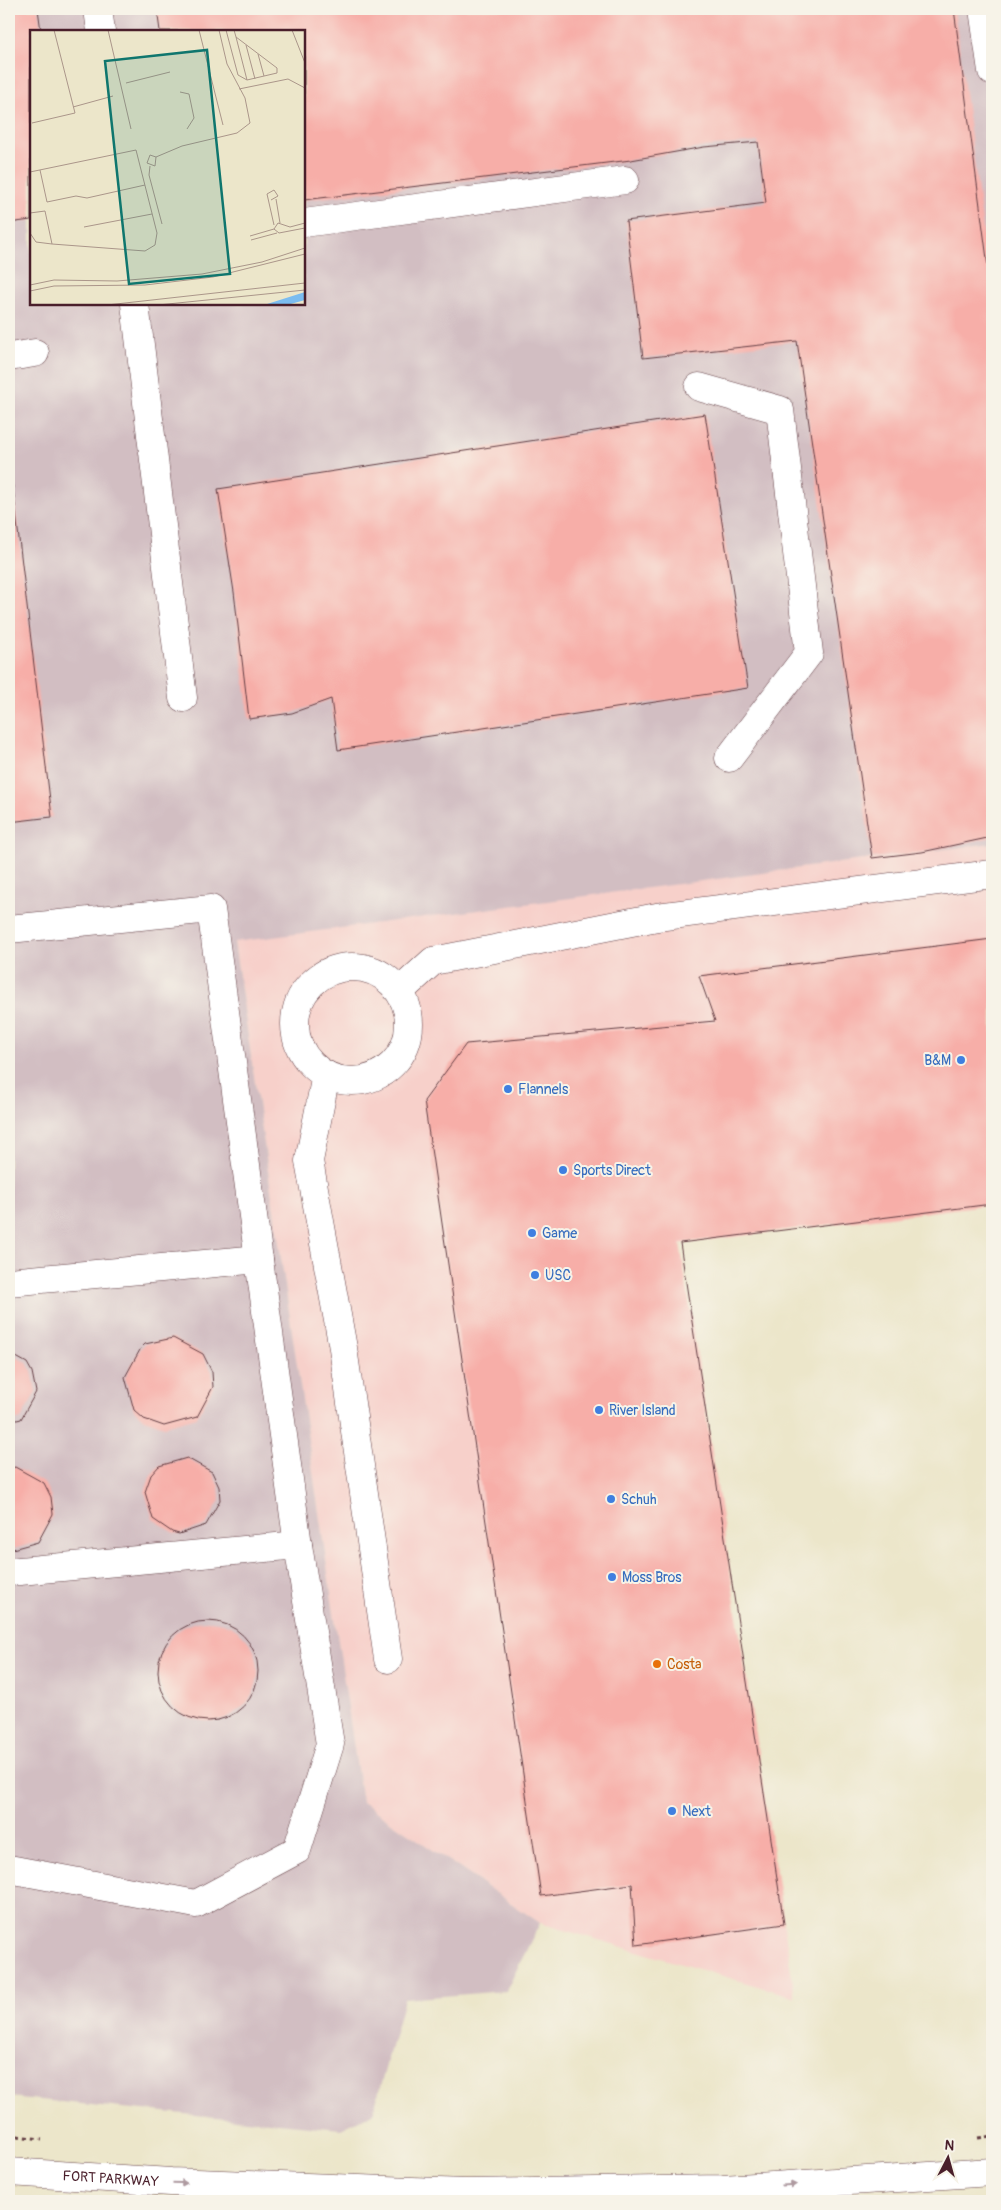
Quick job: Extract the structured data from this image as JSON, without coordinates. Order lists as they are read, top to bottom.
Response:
{
  "streets": {
    "main road": ["FORT PARKWAY"]
  },
  "one_way": ["FORT PARKWAY"],
  "places": [
    "B&M",
    "Flannels",
    "Sports Direct",
    "Game",
    "USC",
    "River Island",
    "Schuh",
    "Moss Bros",
    "Costa",
    "Next"
  ],
  "north": "top"
}
